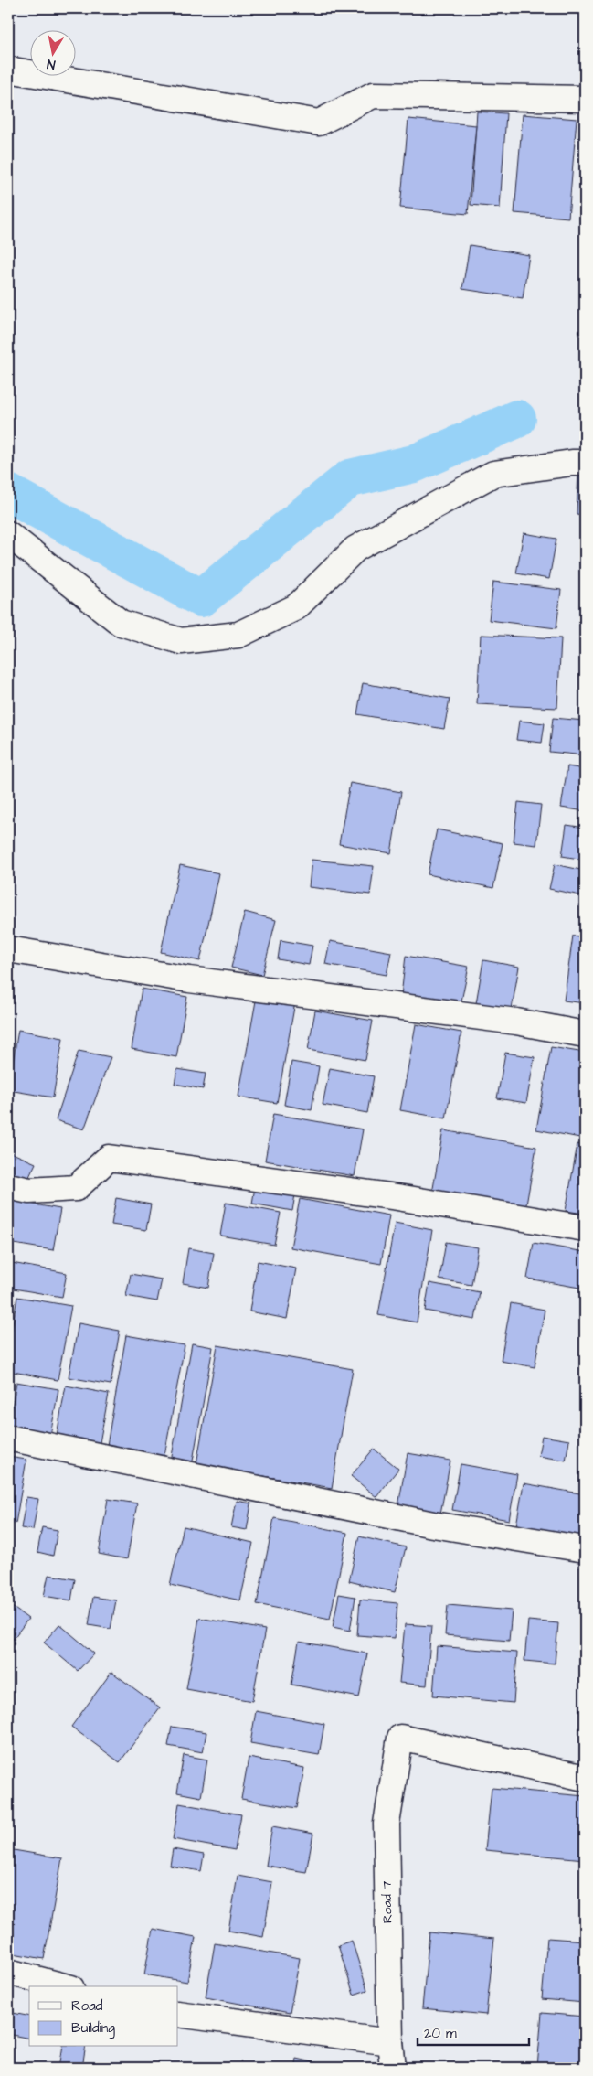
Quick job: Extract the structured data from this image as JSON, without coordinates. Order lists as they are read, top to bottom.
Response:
{
  "streets": {
    "street": ["Road 7"]
  },
  "legend": ["Road", "Building"],
  "scale_bar": "20 m",
  "north": "bottom"
}
